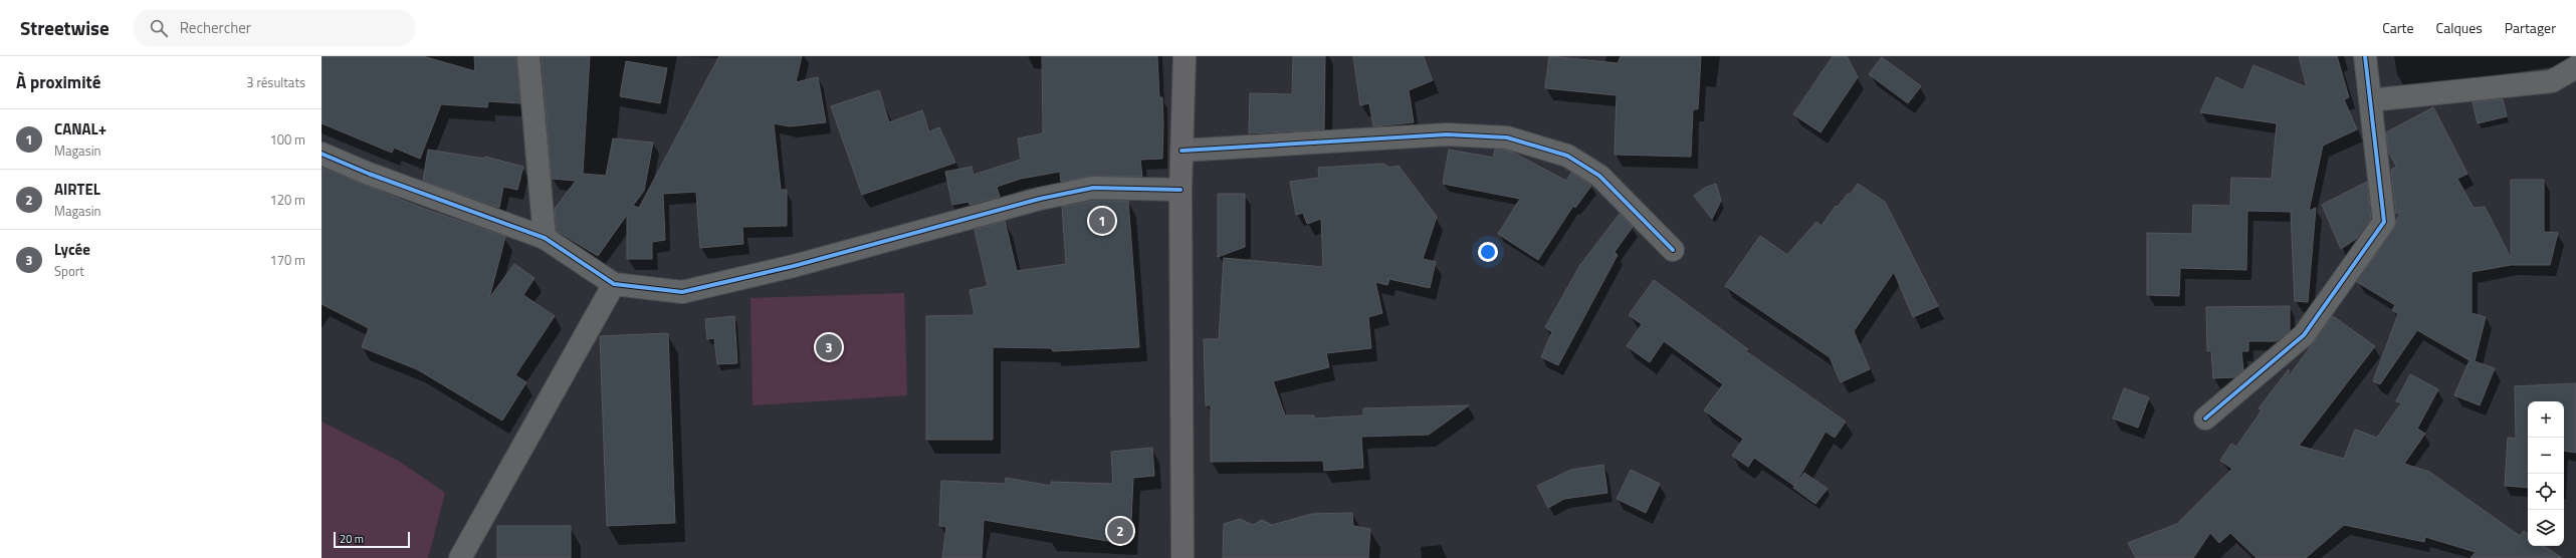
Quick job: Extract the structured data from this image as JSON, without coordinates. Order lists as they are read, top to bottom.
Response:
{
  "scale_bar": "20 m",
  "page": {
    "header": "Streetwise",
    "search": "Rechercher",
    "nav": ["Carte", "Calques", "Partager"],
    "heading": ["À proximité", "3 résultats"],
    "list": [
      {
        "mark": "1",
        "name": "CANAL+",
        "note": "Magasin",
        "value": "100 m"
      },
      {
        "mark": "2",
        "name": "AIRTEL",
        "note": "Magasin",
        "value": "120 m"
      },
      {
        "mark": "3",
        "name": "Lycée",
        "note": "Sport",
        "value": "170 m"
      }
    ],
    "pins": ["1", "3", "2"],
    "map_buttons": ["+", "−"],
    "scale": "20 m"
  }
}
